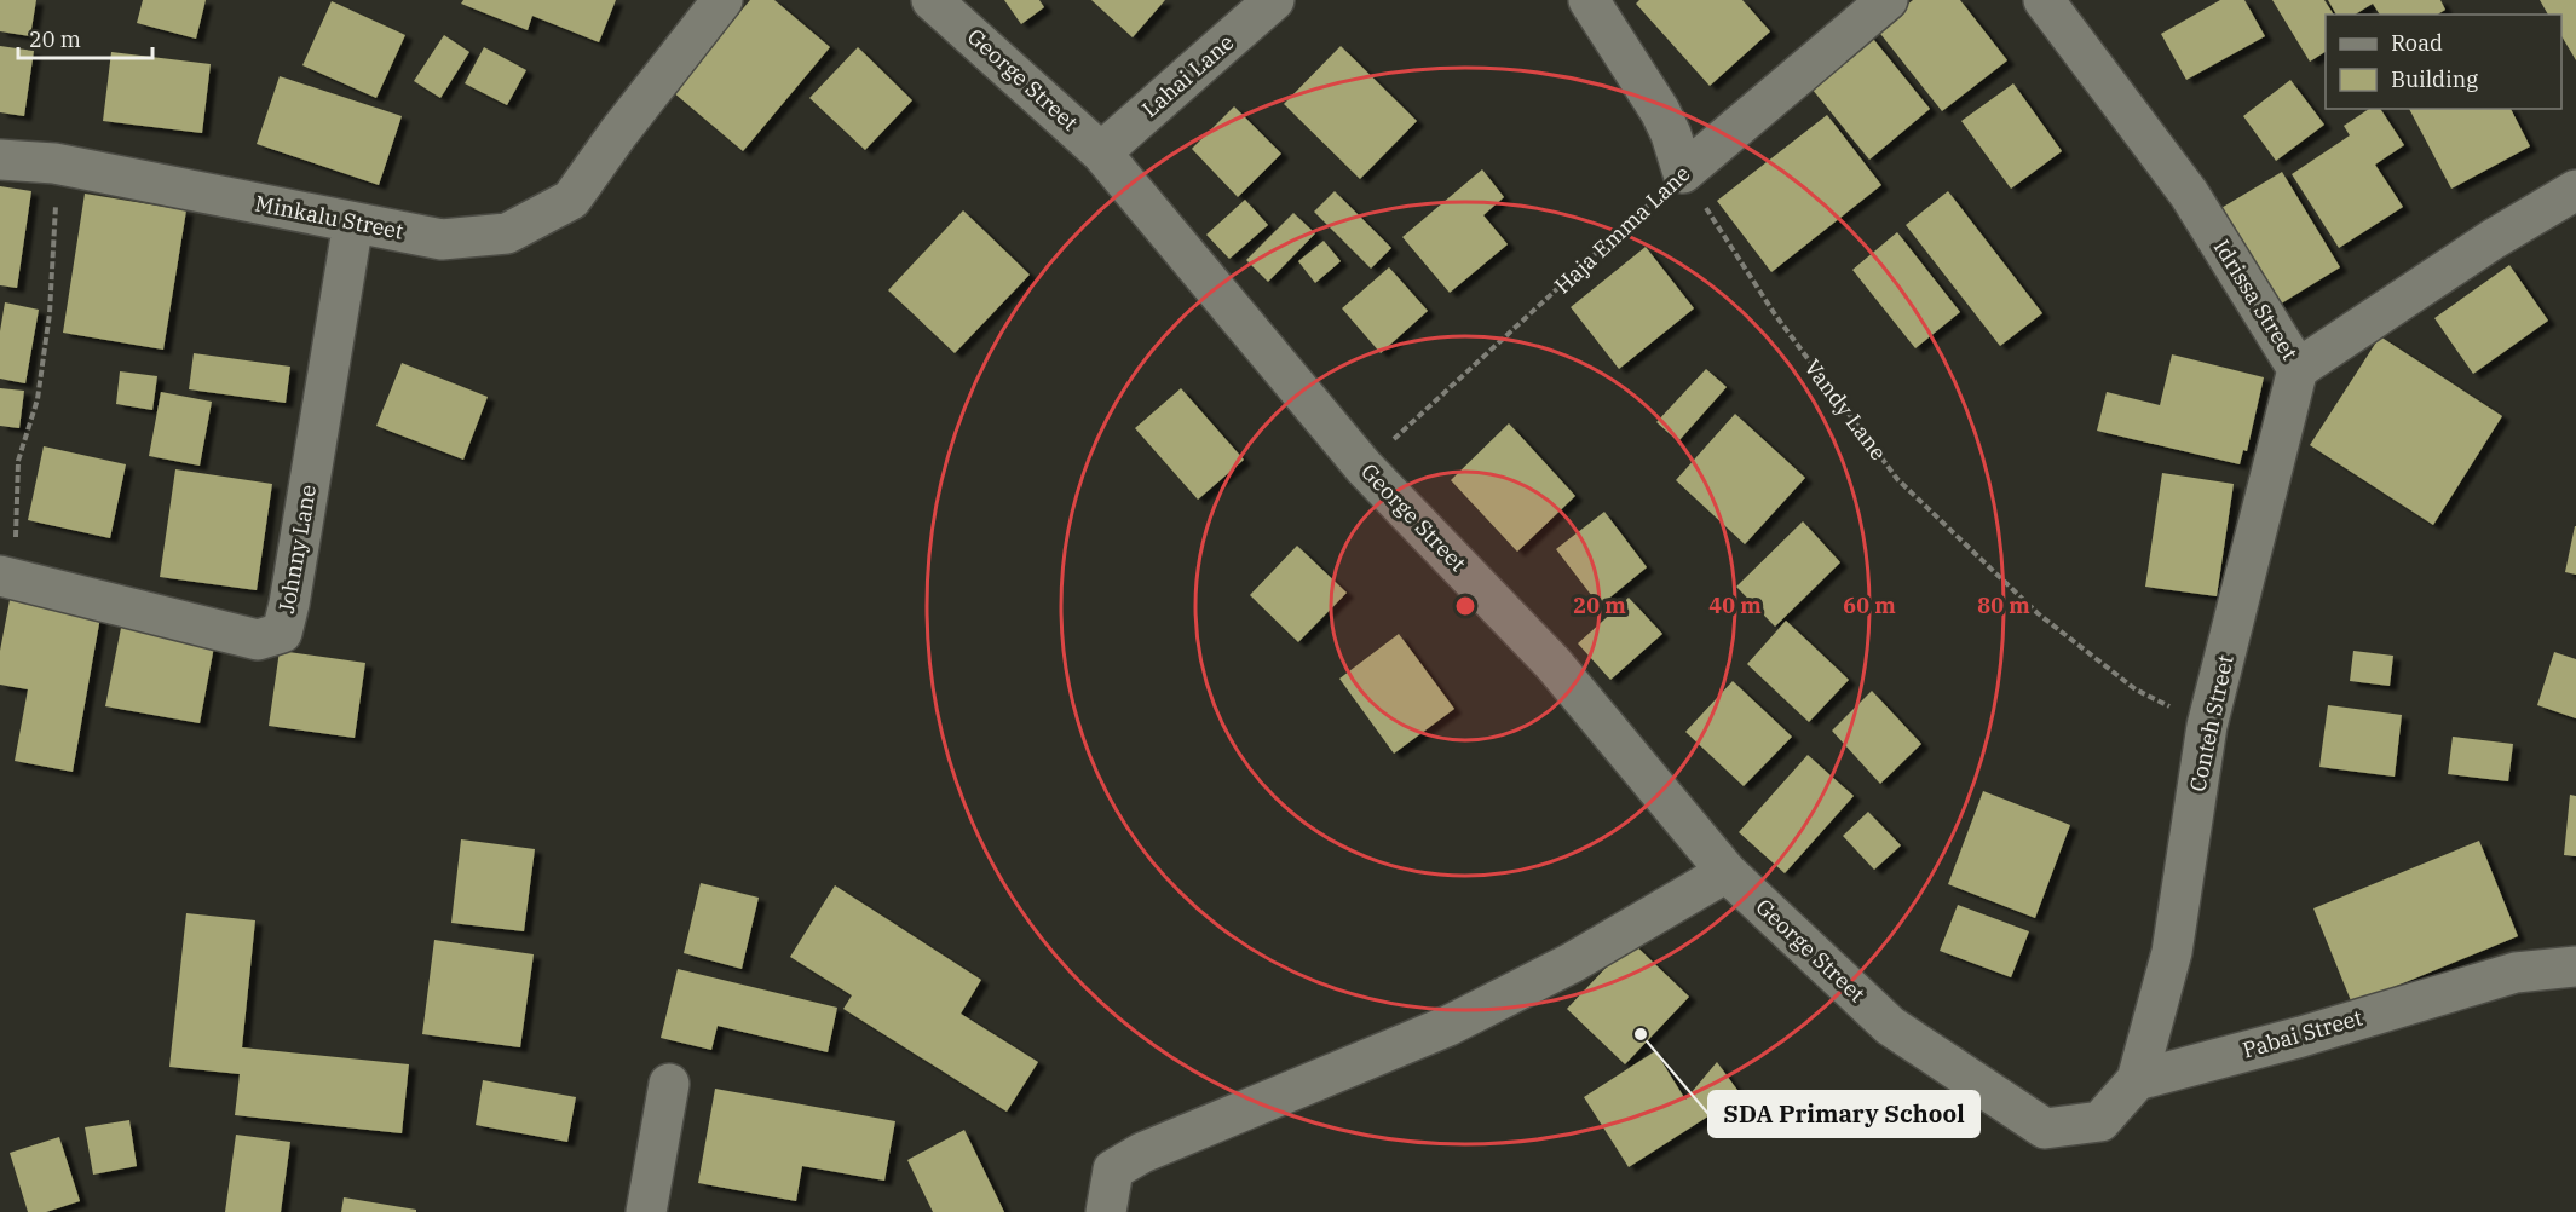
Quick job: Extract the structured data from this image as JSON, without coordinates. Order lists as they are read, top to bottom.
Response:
{
  "streets": {
    "street": [
      "Lahai Lane",
      "George Street",
      "Minkalu Street",
      "Haja Emma Lane",
      "Idrissa Street",
      "Johnny Lane",
      "Conteh Street",
      "Pabai Street"
    ],
    "path": ["Vandy Lane"]
  },
  "crossings": [
    ["Lahai Lane", "George Street"],
    ["George Street", "Haja Emma Lane"],
    ["George Street", "Conteh Street"],
    ["George Street", "Pabai Street"],
    ["Minkalu Street", "Johnny Lane"],
    ["Haja Emma Lane", "Vandy Lane"],
    ["Idrissa Street", "Conteh Street"],
    ["Vandy Lane", "Conteh Street"],
    ["Conteh Street", "Pabai Street"]
  ],
  "places": ["SDA Primary School"],
  "legend": ["Road", "Building"],
  "scale_bar": "20 m",
  "rings": [
    "20 m",
    "40 m",
    "60 m",
    "80 m"
  ]
}
